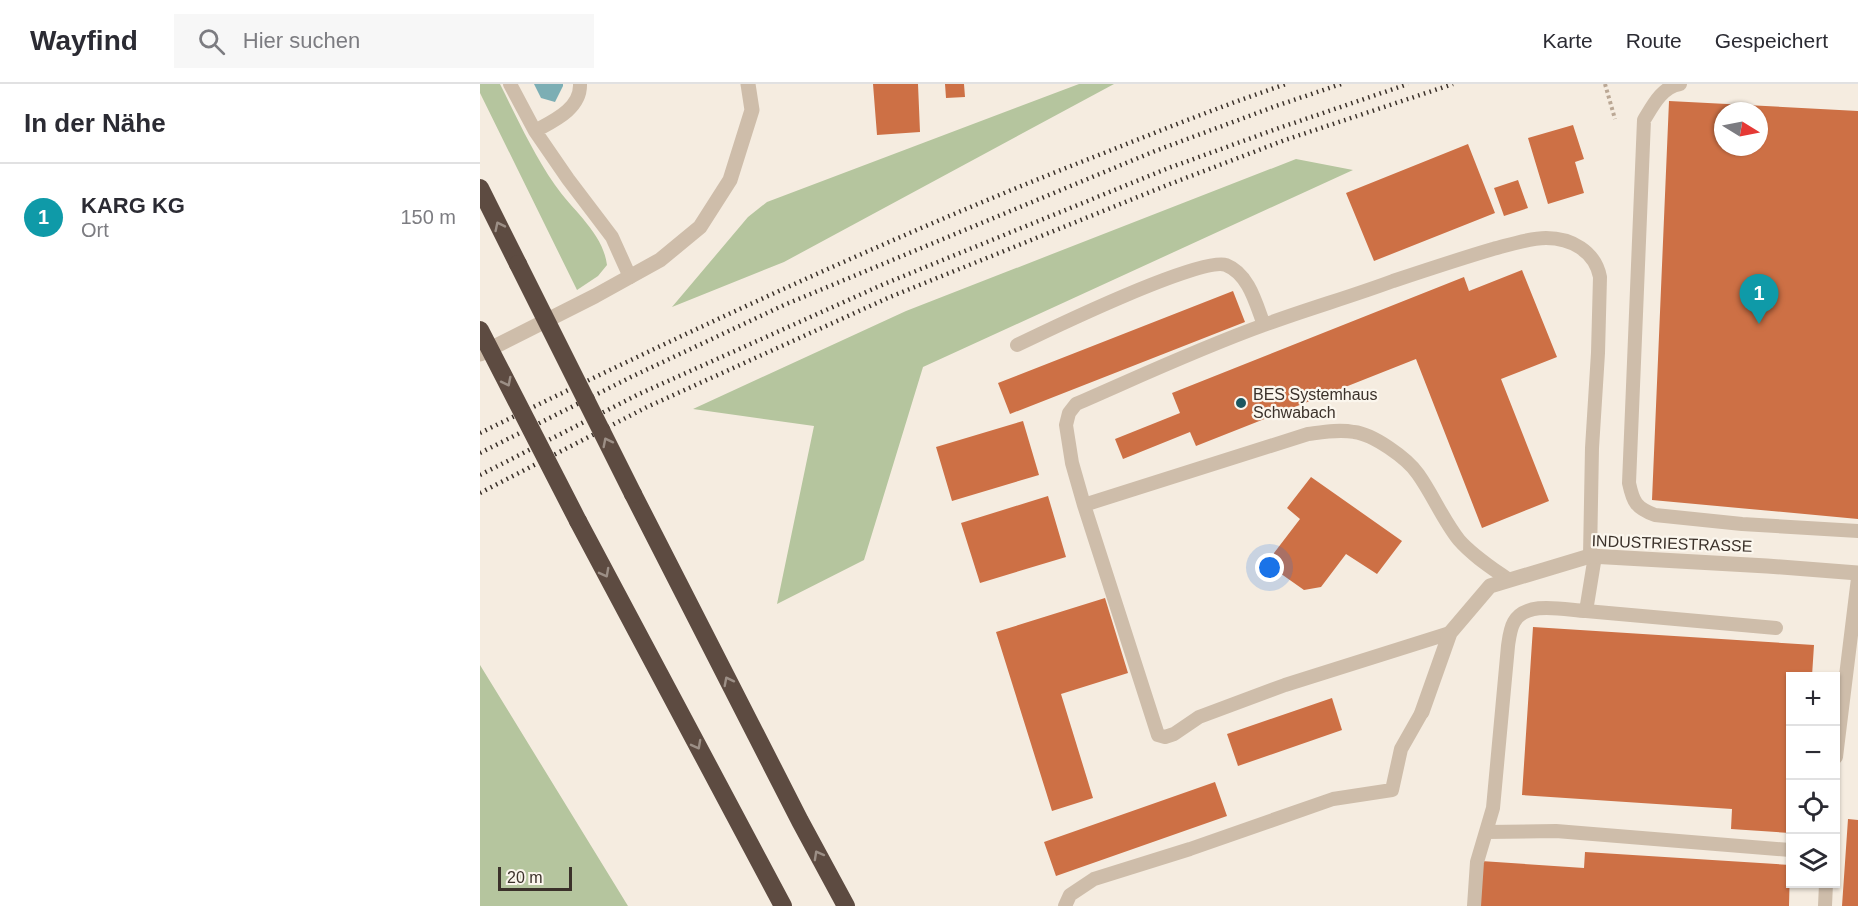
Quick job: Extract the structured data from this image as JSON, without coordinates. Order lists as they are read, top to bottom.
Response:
{
  "streets": {
    "street": ["INDUSTRIESTRASSE"]
  },
  "places": ["BES Systemhaus Schwabach"],
  "scale_bar": "20 m",
  "north": "right",
  "page": {
    "header": "Wayfind",
    "search": "Hier suchen",
    "nav": ["Karte", "Route", "Gespeichert"],
    "heading": "In der Nähe",
    "list": [
      {
        "mark": "1",
        "name": "KARG KG",
        "note": "Ort",
        "value": "150 m"
      }
    ],
    "pins": "1",
    "map_buttons": ["+", "−"],
    "scale": "20 m"
  }
}
